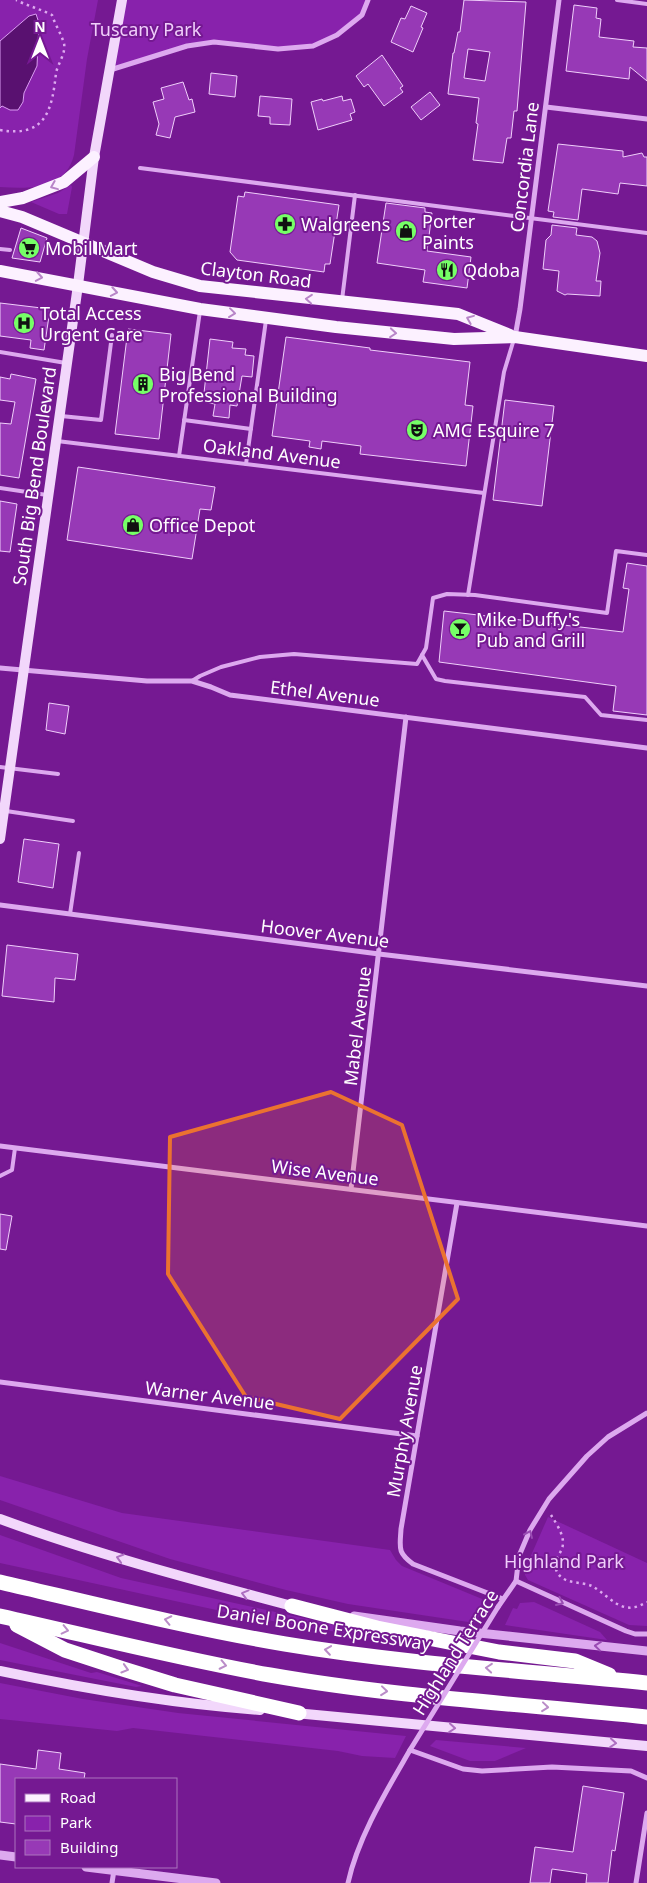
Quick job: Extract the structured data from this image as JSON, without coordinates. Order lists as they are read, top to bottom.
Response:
{
  "streets": {
    "highway": ["Daniel Boone Expressway"],
    "main road": ["Clayton Road", "South Big Bend Boulevard"],
    "street": [
      "Concordia Lane",
      "Ethel Avenue",
      "Hoover Avenue",
      "Mabel Avenue",
      "Wise Avenue",
      "Warner Avenue",
      "Murphy Avenue",
      "Highland Terrace"
    ],
    "lane": ["Oakland Avenue"]
  },
  "crossings": [
    ["Concordia Lane", "Clayton Road"],
    ["Clayton Road", "South Big Bend Boulevard"],
    ["Oakland Avenue", "South Big Bend Boulevard"],
    ["South Big Bend Boulevard", "Ethel Avenue"],
    ["Ethel Avenue", "Mabel Avenue"],
    ["Hoover Avenue", "Mabel Avenue"],
    ["Mabel Avenue", "Wise Avenue"],
    ["Wise Avenue", "Murphy Avenue"],
    ["Warner Avenue", "Murphy Avenue"],
    ["Murphy Avenue", "Highland Terrace"]
  ],
  "one_way": ["Highland Terrace"],
  "parks": ["Tuscany Park", "Highland Park"],
  "places": {
    "pharmacy": ["Walgreens"],
    "shop": ["Porter Paints", "Office Depot"],
    "supermarket": ["Mobil Mart"],
    "restaurant": ["Qdoba"],
    "hospital": ["Total Access Urgent Care"],
    "building": ["Big Bend Professional Building"],
    "theatre": ["AMC Esquire 7"],
    "bar": ["Mike Duffy's Pub and Grill"]
  },
  "legend": ["Road", "Park", "Building"],
  "north": "top"
}
